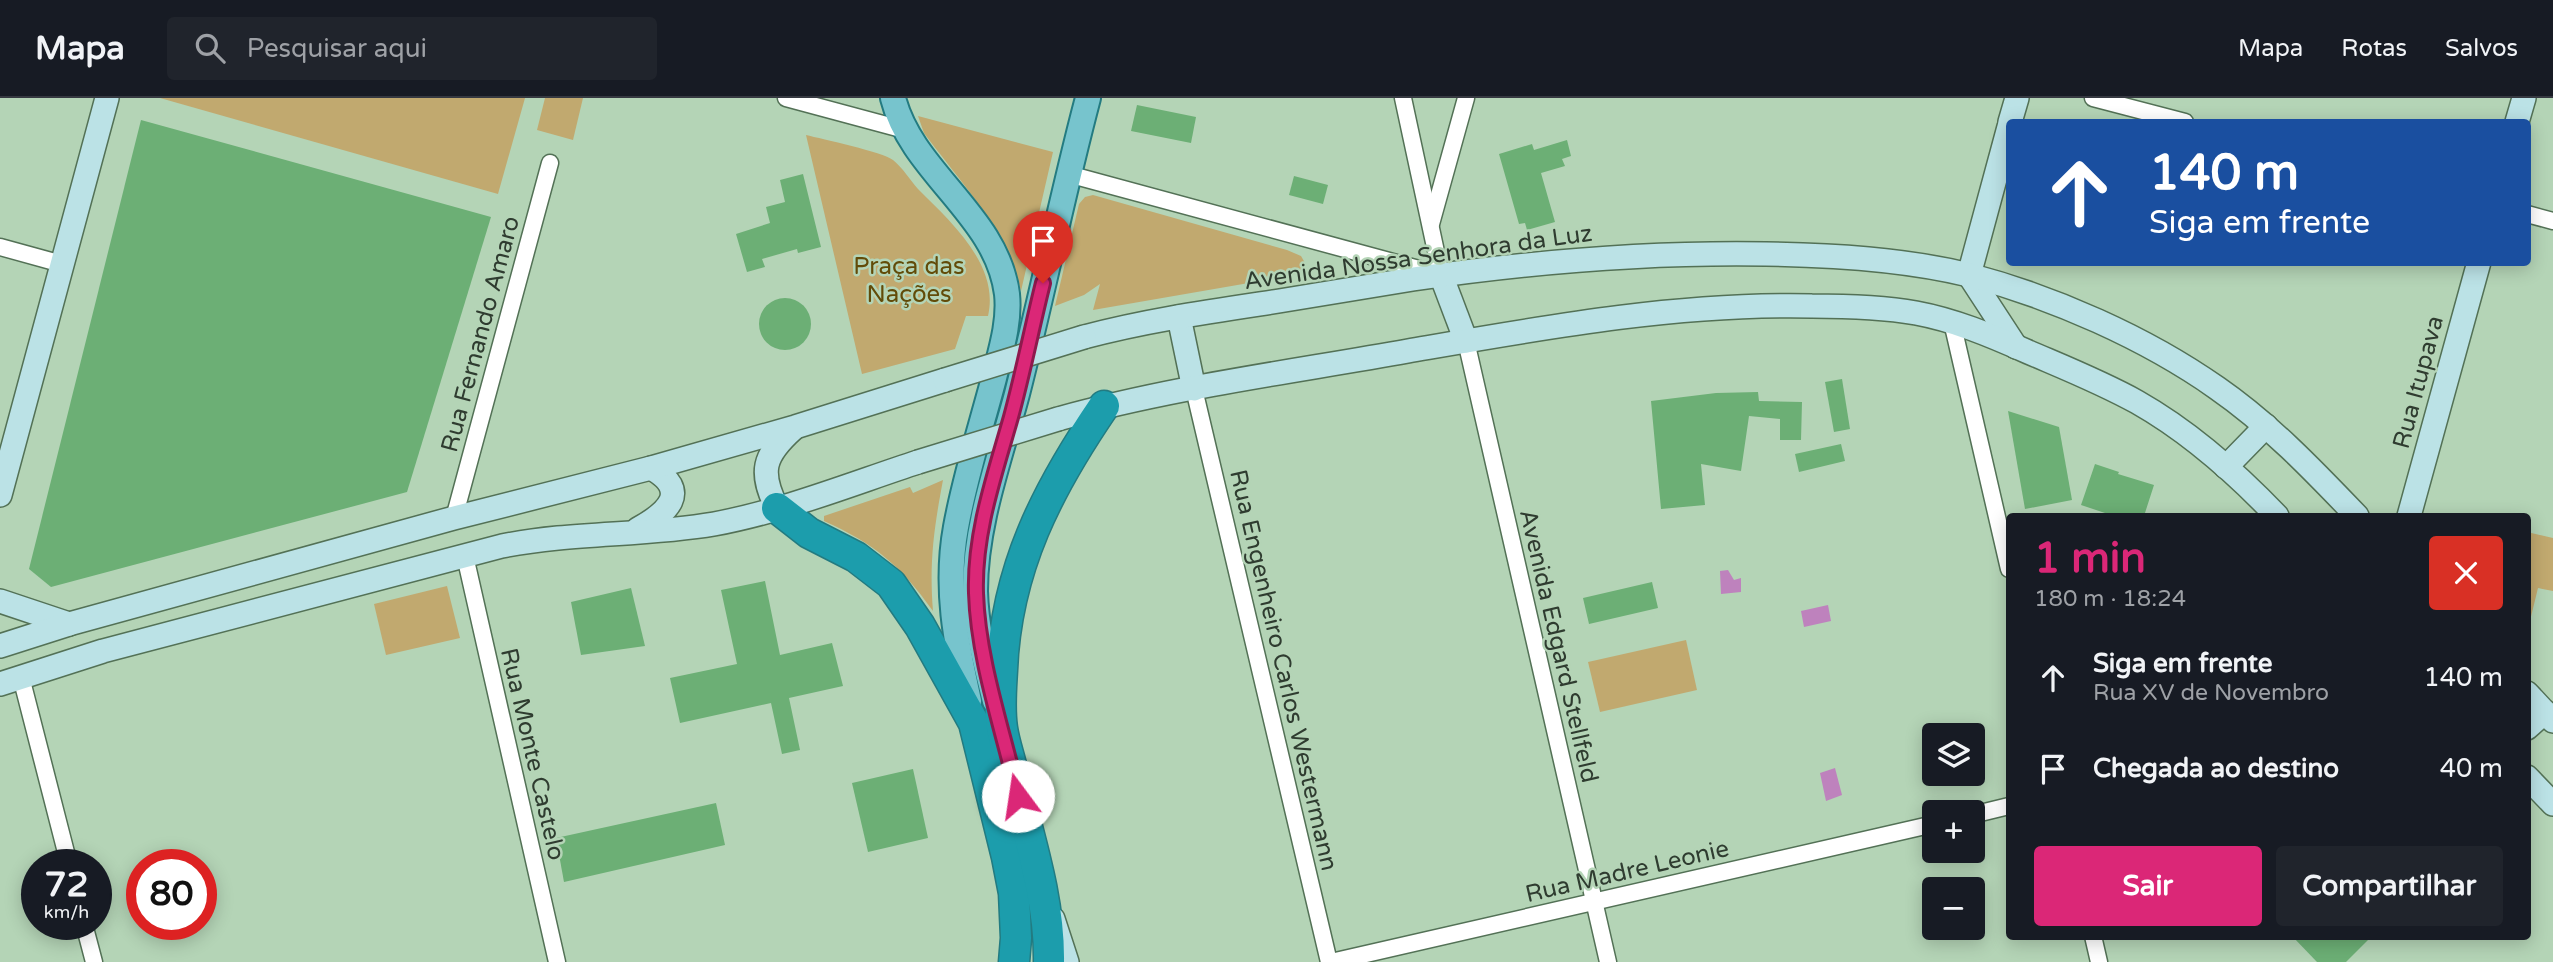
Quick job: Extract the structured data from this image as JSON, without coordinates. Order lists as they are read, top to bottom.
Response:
{
  "streets": {
    "main road": ["Avenida Nossa Senhora da Luz", "Rua Itupava"],
    "street": [
      "Rua Fernando Amaro",
      "Avenida Edgard Stellfeld",
      "Rua Engenheiro Carlos Westermann",
      "Rua Monte Castelo",
      "Rua Madre Leonie"
    ]
  },
  "crossings": [
    ["Avenida Nossa Senhora da Luz", "Rua Fernando Amaro"],
    ["Avenida Edgard Stellfeld", "Rua Madre Leonie"],
    ["Rua Engenheiro Carlos Westermann", "Rua Madre Leonie"]
  ],
  "parks": ["Praça das Nações"],
  "page": {
    "header": "Mapa",
    "search": "Pesquisar aqui",
    "nav": ["Mapa", "Rotas", "Salvos"],
    "turn": ["140 m", "Siga em frente"],
    "heading": ["1 min", "180 m · 18:24"],
    "list": [
      {
        "name": "Siga em frente",
        "note": "Rua XV de Novembro",
        "value": "140 m"
      },
      {
        "name": "Chegada ao destino",
        "value": "40 m"
      }
    ],
    "map_buttons": ["+", "−"],
    "buttons": ["Sair", "Compartilhar"],
    "speed": "72 km/h",
    "limit": "80"
  }
}
